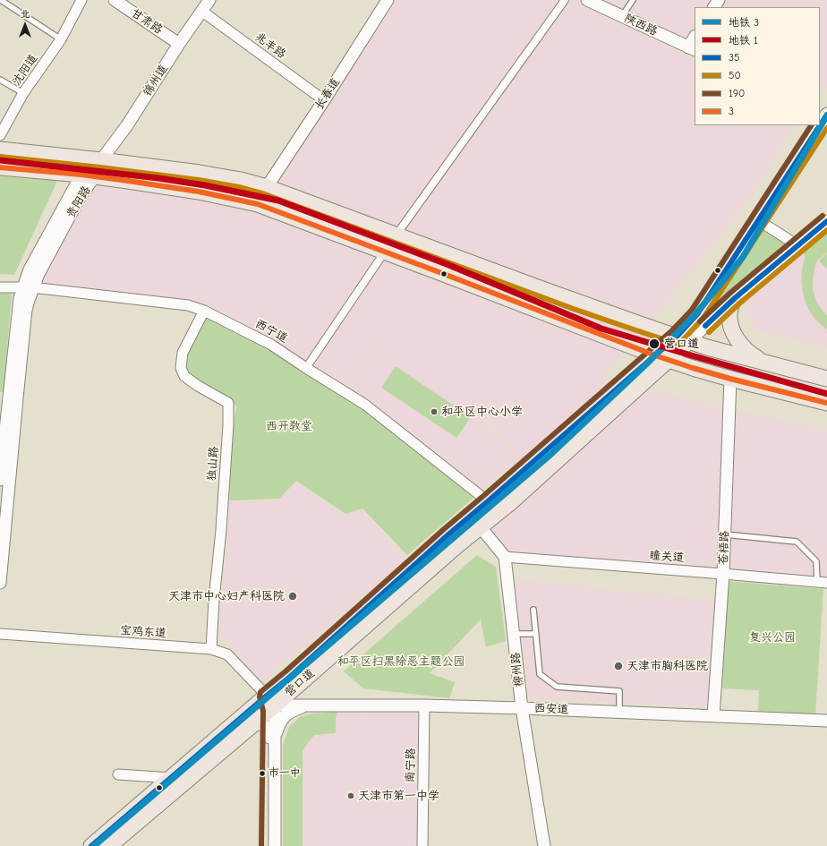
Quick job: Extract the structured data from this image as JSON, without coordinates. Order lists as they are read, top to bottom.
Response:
{
  "streets": {
    "main road": ["营口道"],
    "street": [
      "甘肃路",
      "陕西路",
      "兆丰路",
      "沈阳道",
      "锦州道",
      "长春道",
      "贵阳路",
      "西宁道",
      "独山路",
      "苍梧路",
      "瞳关道",
      "宝鸡东道",
      "柳州路",
      "西安道",
      "南宁路"
    ]
  },
  "crossings": [
    ["甘肃路", "锦州道"],
    ["兆丰路", "锦州道"],
    ["兆丰路", "长春道"],
    ["锦州道", "贵阳路"],
    ["贵阳路", "西宁道"],
    ["西宁道", "独山路"],
    ["西宁道", "营口道"],
    ["独山路", "宝鸡东道"],
    ["苍梧路", "瞳关道"],
    ["苍梧路", "西安道"],
    ["瞳关道", "柳州路"],
    ["宝鸡东道", "营口道"],
    ["宝鸡东道", "西安道"],
    ["柳州路", "西安道"],
    ["营口道", "西安道"],
    ["西安道", "南宁路"]
  ],
  "parks": ["西开教堂", "复兴公园", "和平区扫黑除恶主题公园"],
  "places": [
    "营口道",
    "和平区中心小学",
    "天津市中心妇产科医院",
    "天津市胸科医院",
    "市一中",
    "天津市第一中学"
  ],
  "lines": [
    "transit line 35",
    "metro line 3",
    "transit line 190",
    "transit line 50",
    "metro line 1",
    "transit line 3"
  ],
  "legend": [
    "地铁 3",
    "地铁 1",
    "35",
    "50",
    "190",
    "3"
  ],
  "north": "top"
}
